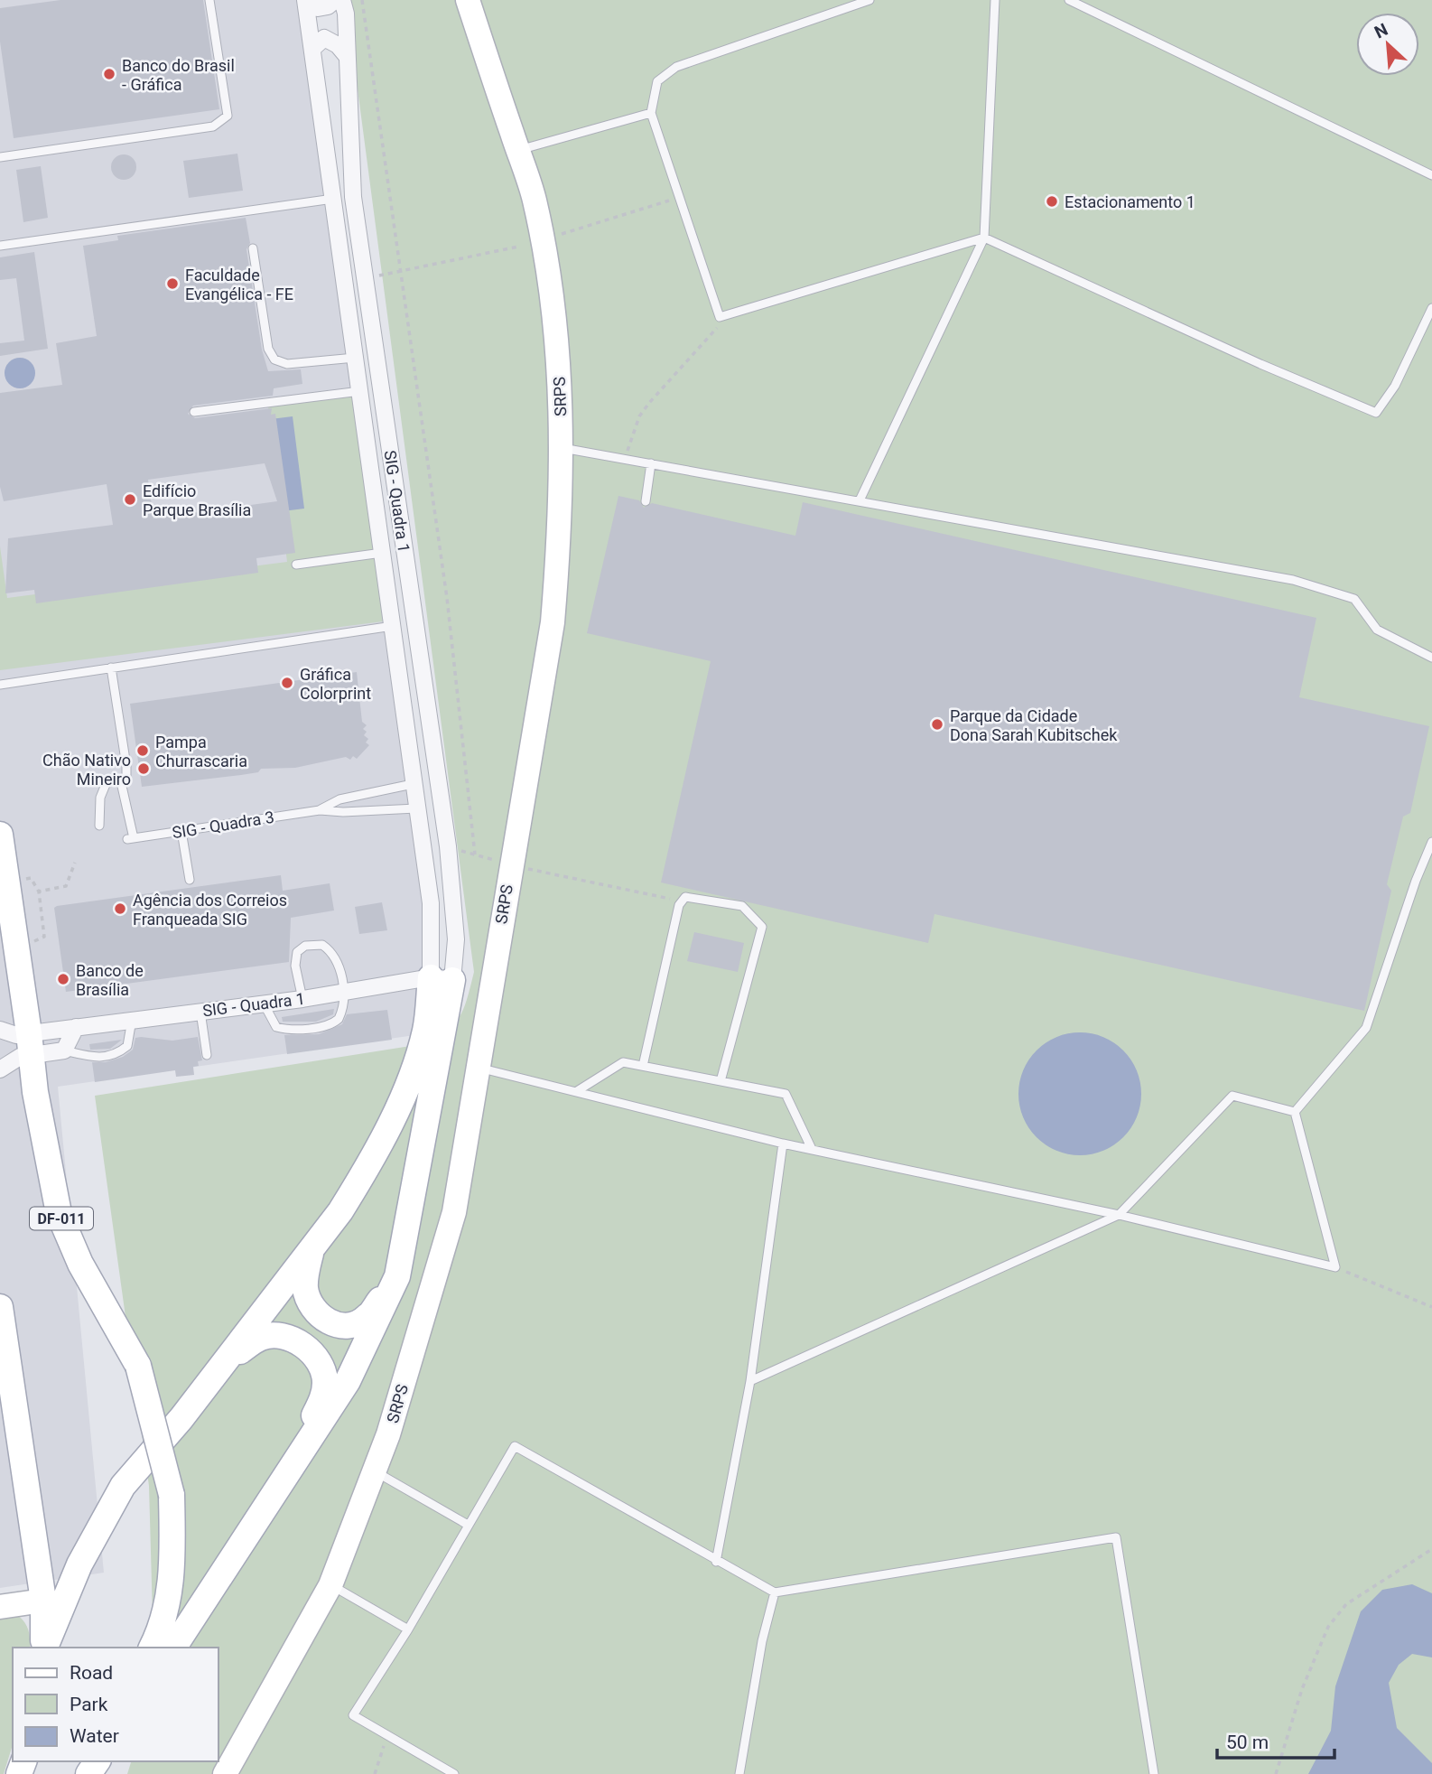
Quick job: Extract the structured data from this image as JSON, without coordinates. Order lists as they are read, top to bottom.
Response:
{
  "streets": {
    "main road": ["SRPS", "DF-011"],
    "street": ["SIG - Quadra 1"],
    "lane": ["SIG - Quadra 3"]
  },
  "crossings": [
    ["SIG - Quadra 1", "SIG - Quadra 3"],
    ["SIG - Quadra 1", "DF-011"]
  ],
  "places": [
    "Banco do Brasil - Gráfica",
    "Estacionamento 1",
    "Faculdade Evangélica - FE",
    "Edifício Parque Brasília",
    "Gráfica Colorprint",
    "Parque da Cidade Dona Sarah Kubitschek",
    "Pampa Churrascaria",
    "Chão Nativo Mineiro",
    "Agência dos Correios Franqueada SIG",
    "Banco de Brasília"
  ],
  "legend": ["Road", "Park", "Water"],
  "scale_bar": "50 m",
  "north": "top left"
}
